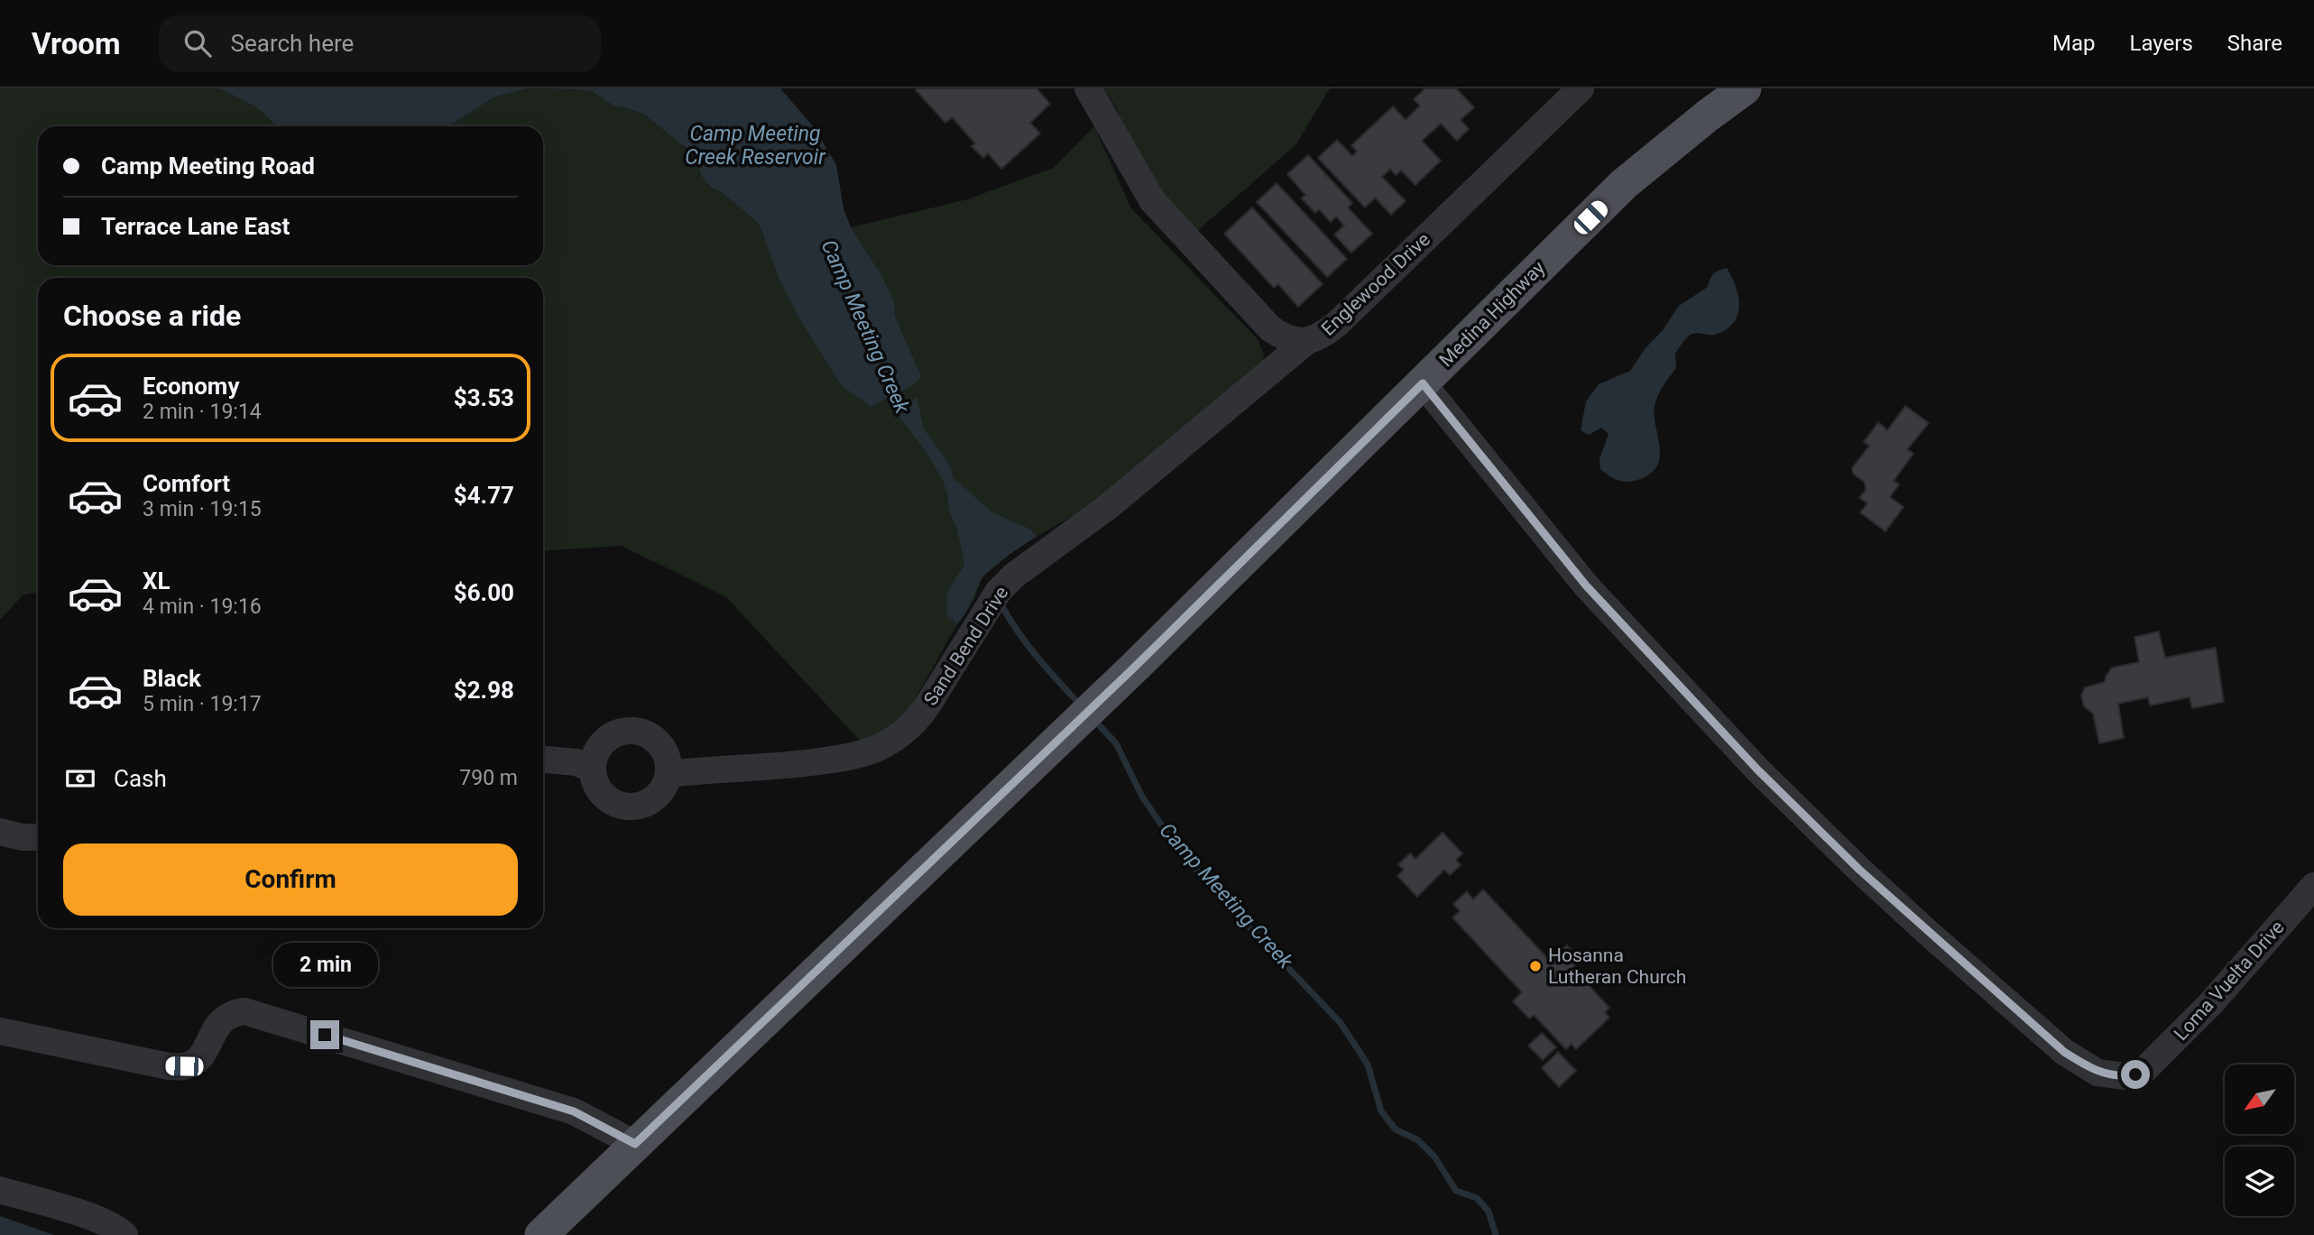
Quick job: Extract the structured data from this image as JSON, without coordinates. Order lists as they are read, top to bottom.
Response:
{
  "streets": {
    "main road": ["Medina Highway"],
    "street": ["Englewood Drive", "Sand Bend Drive", "Loma Vuelta Drive"]
  },
  "crossings": [
    ["Englewood Drive", "Sand Bend Drive"],
    ["Medina Highway", "Loma Vuelta Drive"]
  ],
  "water": ["Camp Meeting Creek Reservoir", "Camp Meeting Creek"],
  "places": ["Hosanna Lutheran Church"],
  "north": "bottom left",
  "page": {
    "header": "Vroom",
    "search": "Search here",
    "nav": ["Map", "Layers", "Share"],
    "banner": ["Camp Meeting Road", "Terrace Lane East"],
    "heading": "Choose a ride",
    "list": [
      {
        "name": "Economy",
        "note": "2 min · 19:14",
        "value": "$3.53"
      },
      {
        "name": "Comfort",
        "note": "3 min · 19:15",
        "value": "$4.77"
      },
      {
        "name": "XL",
        "note": "4 min · 19:16",
        "value": "$6.00"
      },
      {
        "name": "Black",
        "note": "5 min · 19:17",
        "value": "$2.98"
      }
    ],
    "pay": ["Cash", "790 m"],
    "buttons": "Confirm",
    "bubble": "2 min"
  }
}
